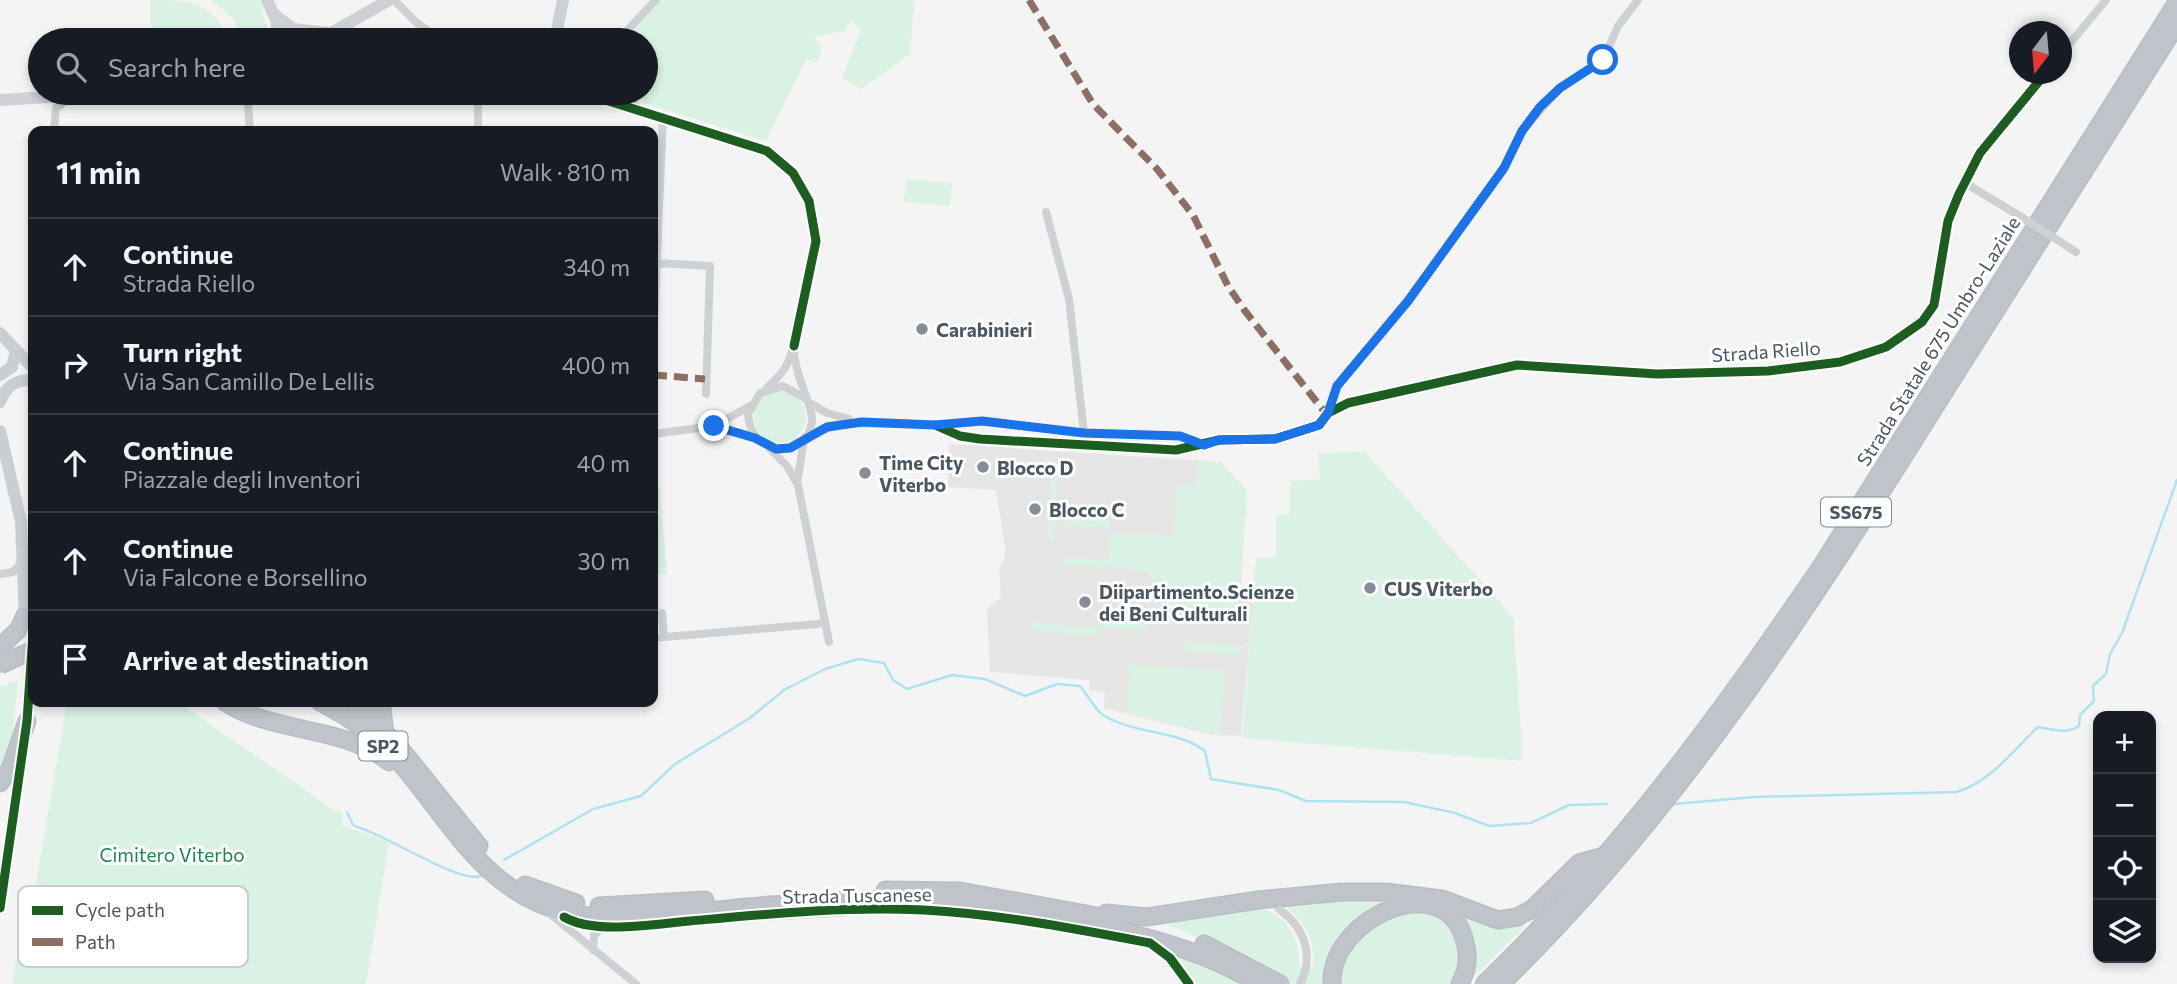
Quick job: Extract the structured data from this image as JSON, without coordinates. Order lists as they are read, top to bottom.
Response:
{
  "streets": {
    "highway": [
      "Strada Statale 675 Umbro-Laziale",
      "SS675",
      "SP2",
      "Strada Tuscanese"
    ],
    "street": ["Strada Riello"]
  },
  "crossings": [
    ["SP2", "Strada Tuscanese"]
  ],
  "parks": ["Cimitero Viterbo"],
  "places": [
    "Carabinieri",
    "Blocco D",
    "Time City Viterbo",
    "Blocco C",
    "CUS Viterbo",
    "Diipartimento.Scienze dei Beni Culturali"
  ],
  "legend": ["Cycle path", "Path"],
  "north": "bottom",
  "page": {
    "search": "Search here",
    "heading": ["11 min", "Walk · 810 m"],
    "list": [
      ["Continue", "Strada Riello", "340 m"],
      ["Turn right", "Via San Camillo De Lellis", "400 m"],
      ["Continue", "Piazzale degli Inventori", "40 m"],
      ["Continue", "Via Falcone e Borsellino", "30 m"],
      "Arrive at destination"
    ],
    "map_buttons": ["+", "−"]
  }
}
